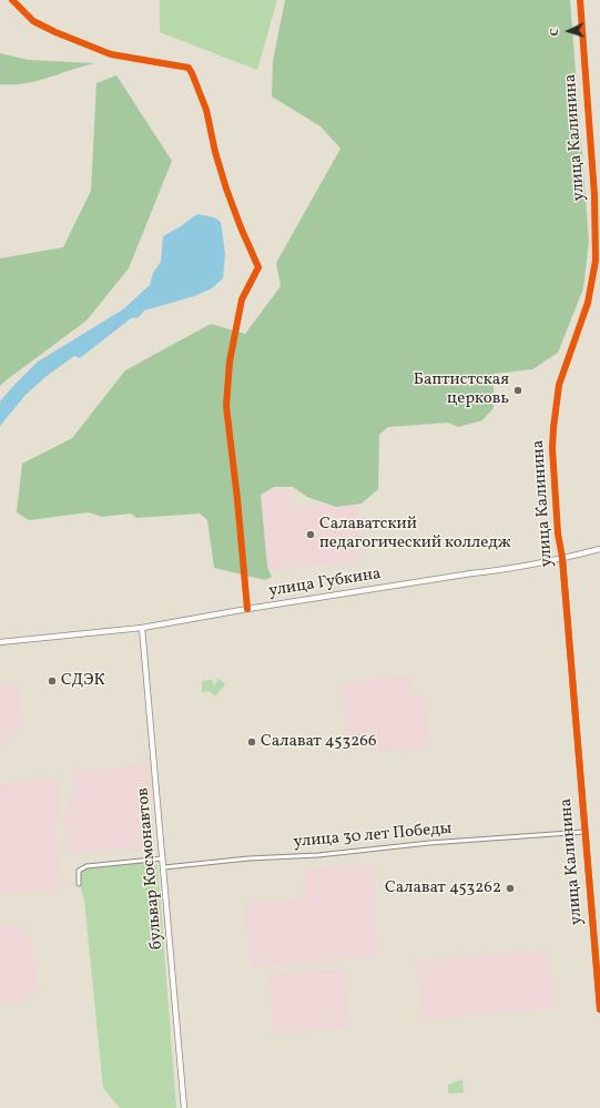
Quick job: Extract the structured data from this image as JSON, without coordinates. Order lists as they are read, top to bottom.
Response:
{
  "streets": {
    "street": [
      "улица Калинина",
      "улица Губкина",
      "улица 30 лет Победы",
      "бульвар Космонавтов"
    ]
  },
  "crossings": [
    ["улица Калинина", "улица Губкина"],
    ["улица Калинина", "улица 30 лет Победы"],
    ["улица Губкина", "бульвар Космонавтов"],
    ["улица 30 лет Победы", "бульвар Космонавтов"]
  ],
  "places": [
    "Баптистская церковь",
    "Салаватский педагогический колледж",
    "СДЭК",
    "Салават 453266",
    "Салават 453262"
  ],
  "north": "left"
}
